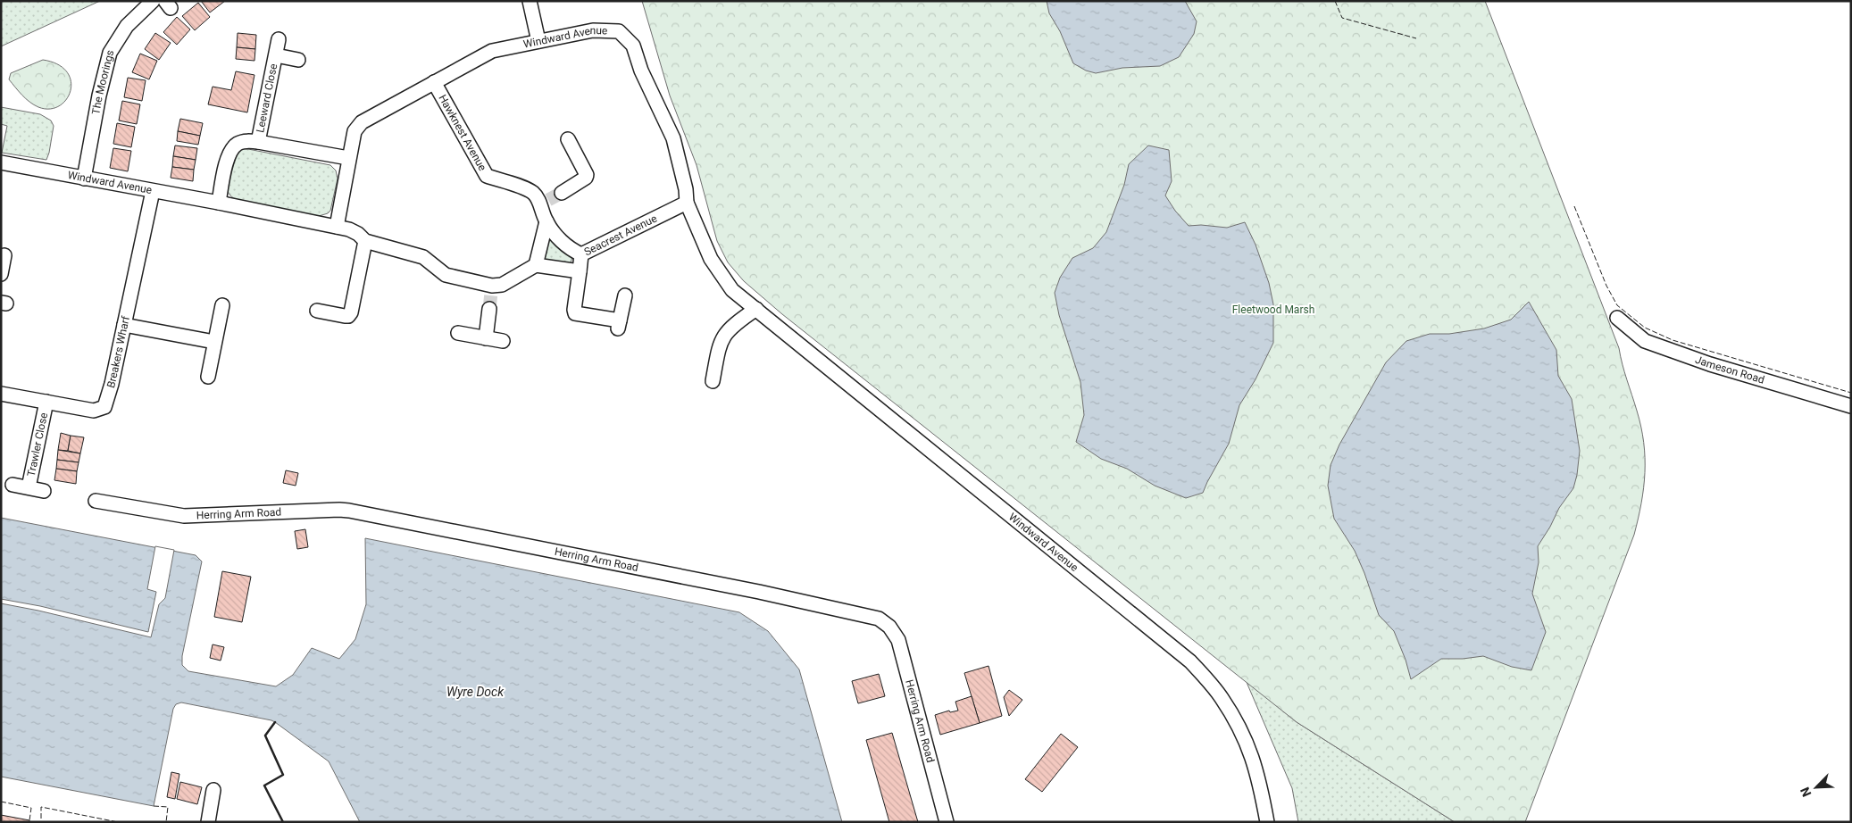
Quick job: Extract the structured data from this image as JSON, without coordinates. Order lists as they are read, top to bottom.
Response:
{
  "streets": {
    "street": [
      "Windward Avenue",
      "The Moorings",
      "Leeward Close",
      "Hawknest Avenue",
      "Seacrest Avenue",
      "Breakers Wharf",
      "Jameson Road",
      "Trawler Close",
      "Herring Arm Road"
    ]
  },
  "crossings": [
    ["Windward Avenue", "The Moorings"],
    ["Windward Avenue", "Hawknest Avenue"],
    ["Windward Avenue", "Seacrest Avenue"],
    ["Windward Avenue", "Breakers Wharf"],
    ["Hawknest Avenue", "Seacrest Avenue"],
    ["Breakers Wharf", "Trawler Close"]
  ],
  "water": ["Wyre Dock"],
  "parks": ["Fleetwood Marsh"],
  "north": "bottom left"
}
